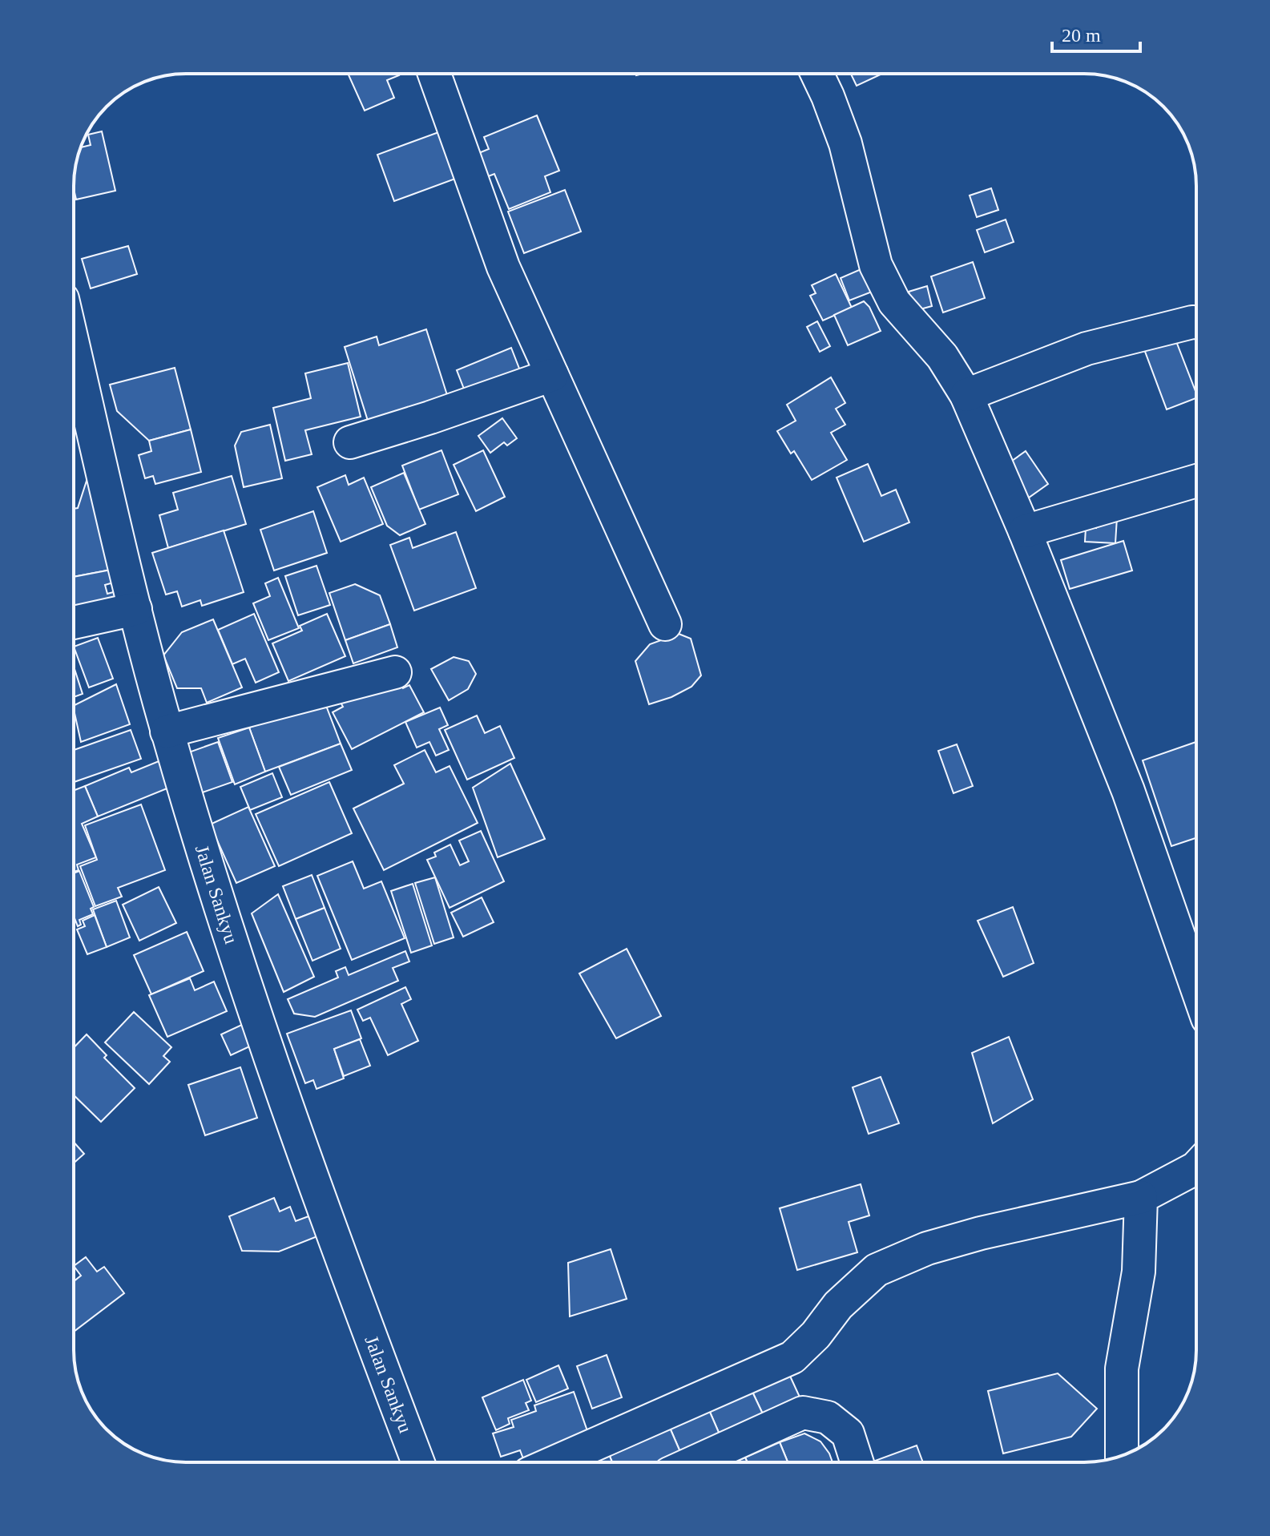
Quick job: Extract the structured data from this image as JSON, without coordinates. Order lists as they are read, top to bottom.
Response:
{
  "streets": {
    "street": ["Jalan Sankyu"]
  },
  "scale_bar": "20 m"
}
